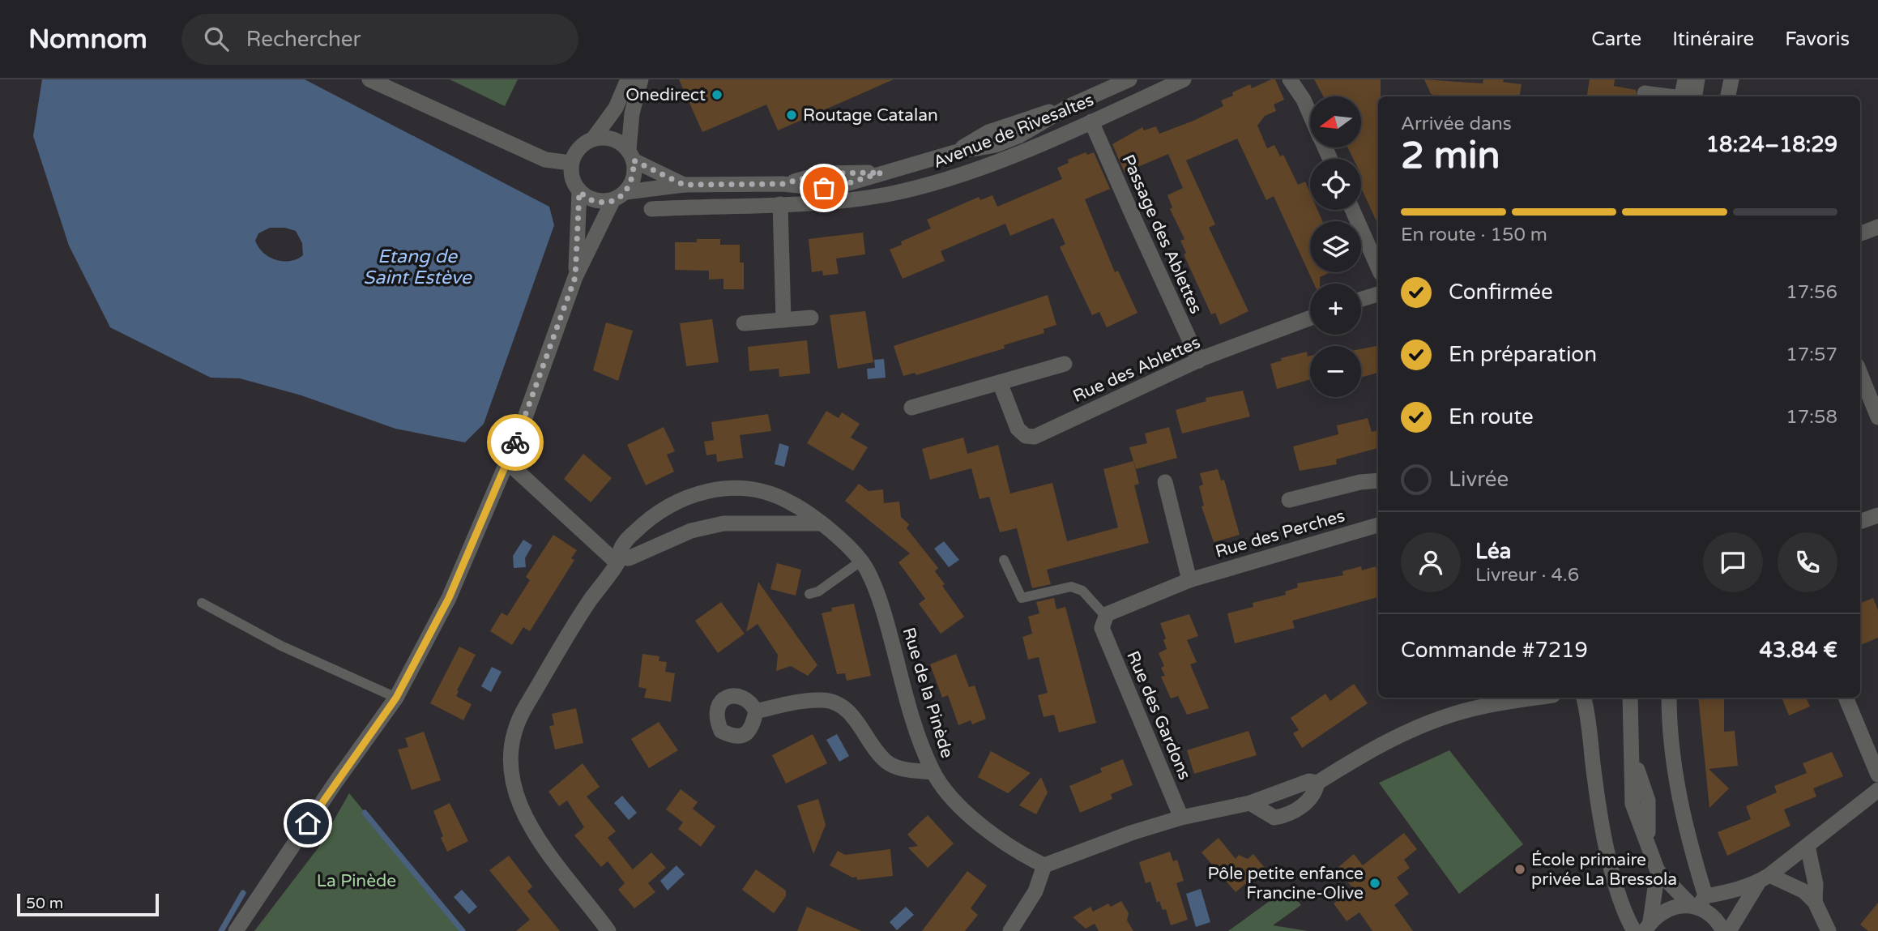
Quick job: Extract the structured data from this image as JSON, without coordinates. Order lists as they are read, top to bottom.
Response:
{
  "streets": {
    "street": [
      "Avenue de Rivesaltes",
      "Passage des Ablettes",
      "Rue des Ablettes",
      "Rue des Perches",
      "Rue de la Pinède",
      "Rue des Gardons"
    ]
  },
  "crossings": [
    ["Avenue de Rivesaltes", "Passage des Ablettes"],
    ["Passage des Ablettes", "Rue des Ablettes"],
    ["Rue des Perches", "Rue des Gardons"]
  ],
  "water": ["Etang de Saint Estève"],
  "parks": ["La Pinède"],
  "places": [
    "Onedirect",
    "Routage Catalan",
    "École primaire privée La Bressola",
    "Pôle petite enfance Francine-Olive"
  ],
  "scale_bar": "50 m",
  "north": "left",
  "page": {
    "header": "Nomnom",
    "search": "Rechercher",
    "nav": ["Carte", "Itinéraire", "Favoris"],
    "map_buttons": ["+", "−"],
    "heading": ["2 min", "Arrivée dans", "18:24–18:29"],
    "panel": [
      "Léa",
      "Livreur · 4.6",
      "Commande #7219",
      "43.84 €"
    ],
    "bar": "En route · 150 m",
    "list": [
      ["Confirmée", "17:56"],
      ["En préparation", "17:57"],
      ["En route", "17:58"],
      "Livrée"
    ],
    "scale": "50 m"
  }
}
